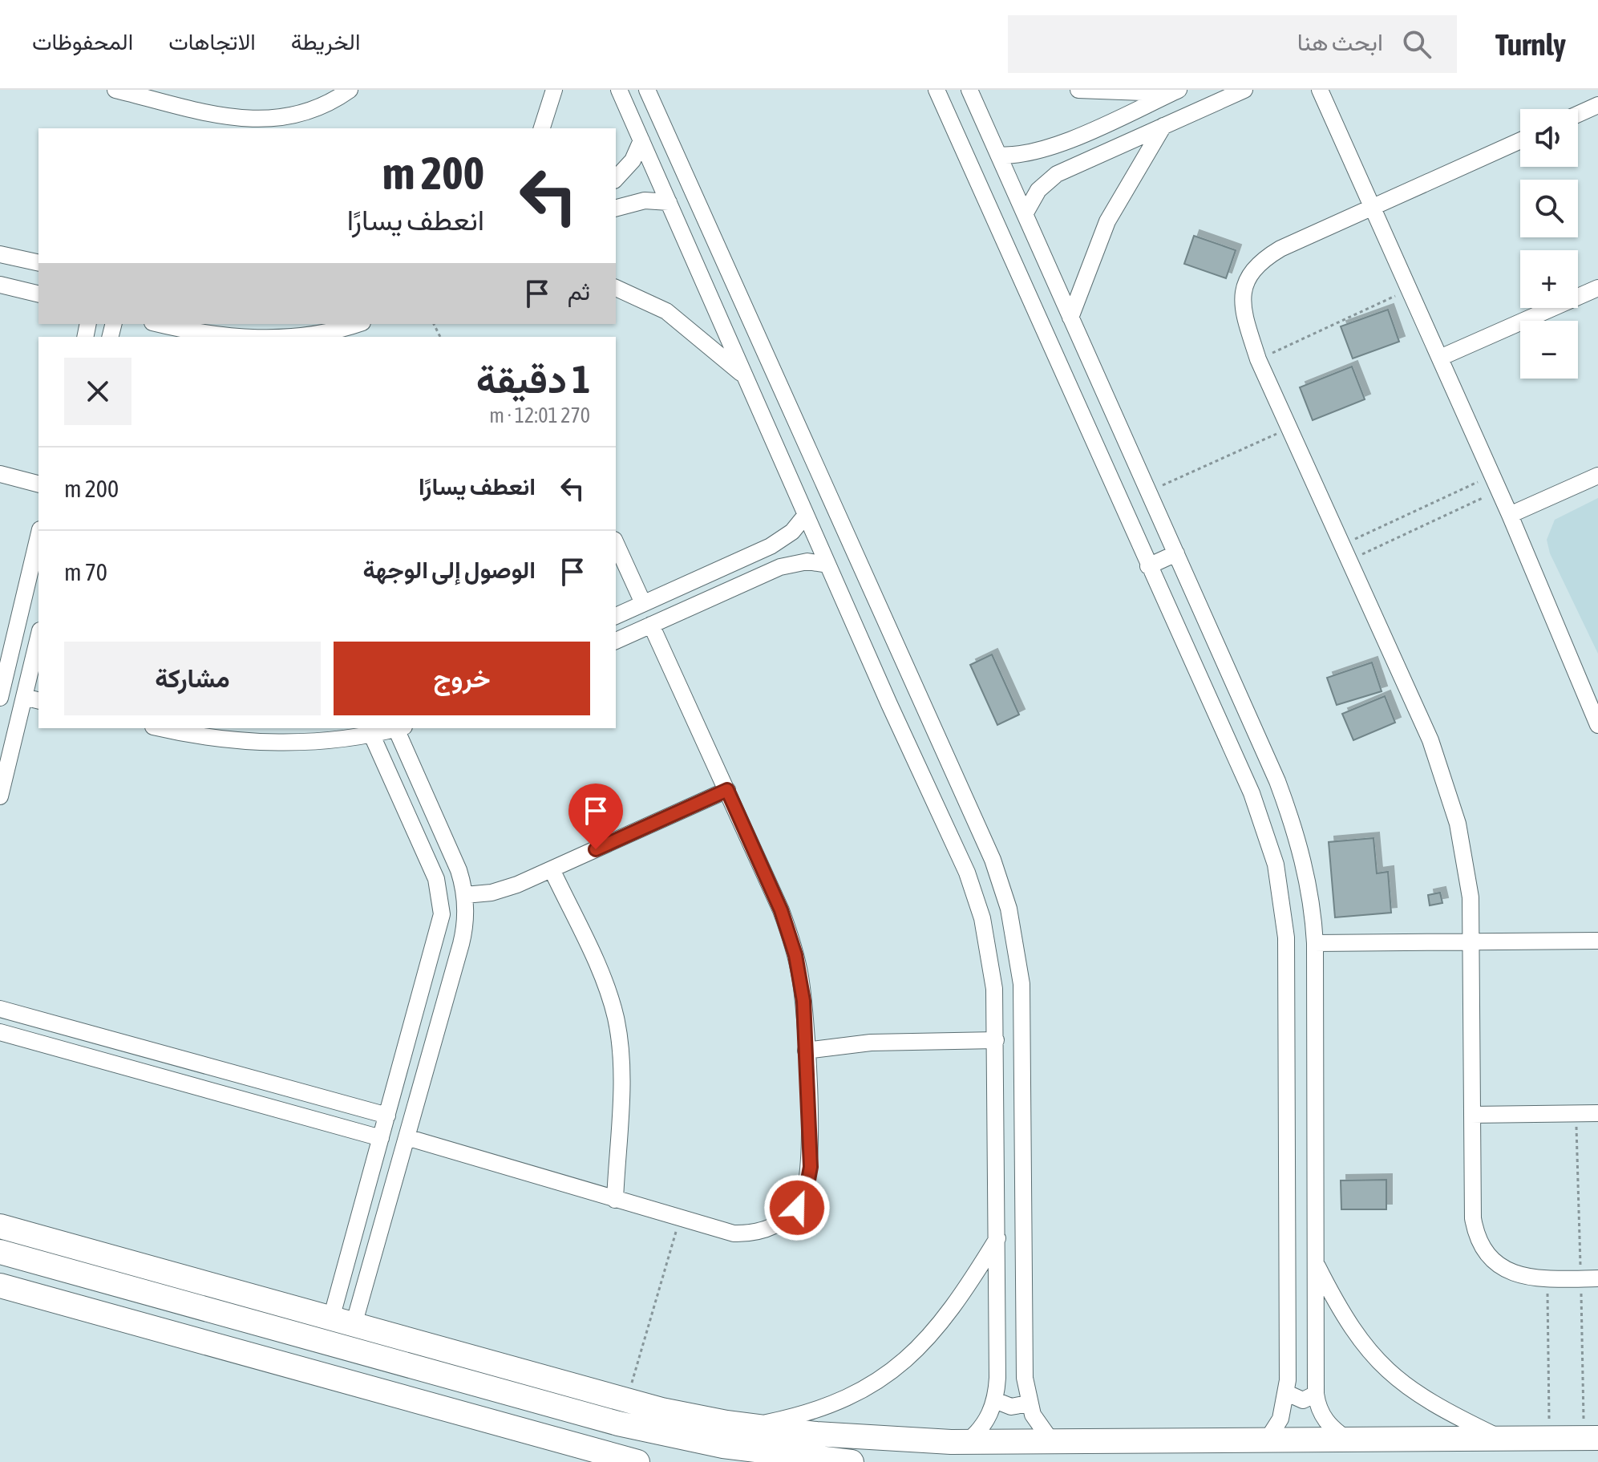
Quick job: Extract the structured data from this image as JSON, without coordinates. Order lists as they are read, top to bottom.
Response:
{
  "page": {
    "header": "Turnly",
    "search": "ابحث هنا",
    "nav": ["الخريطة", "الاتجاهات", "المحفوظات"],
    "map_buttons": ["+", "−"],
    "turn": ["200 m", "انعطف يسارًا"],
    "then": "ثم",
    "heading": ["1 دقيقة", "270 m · 12:01"],
    "list": [
      {
        "name": "انعطف يسارًا",
        "value": "200 m"
      },
      {
        "name": "الوصول إلى الوجهة",
        "value": "70 m"
      }
    ],
    "buttons": ["خروج", "مشاركة"]
  }
}
